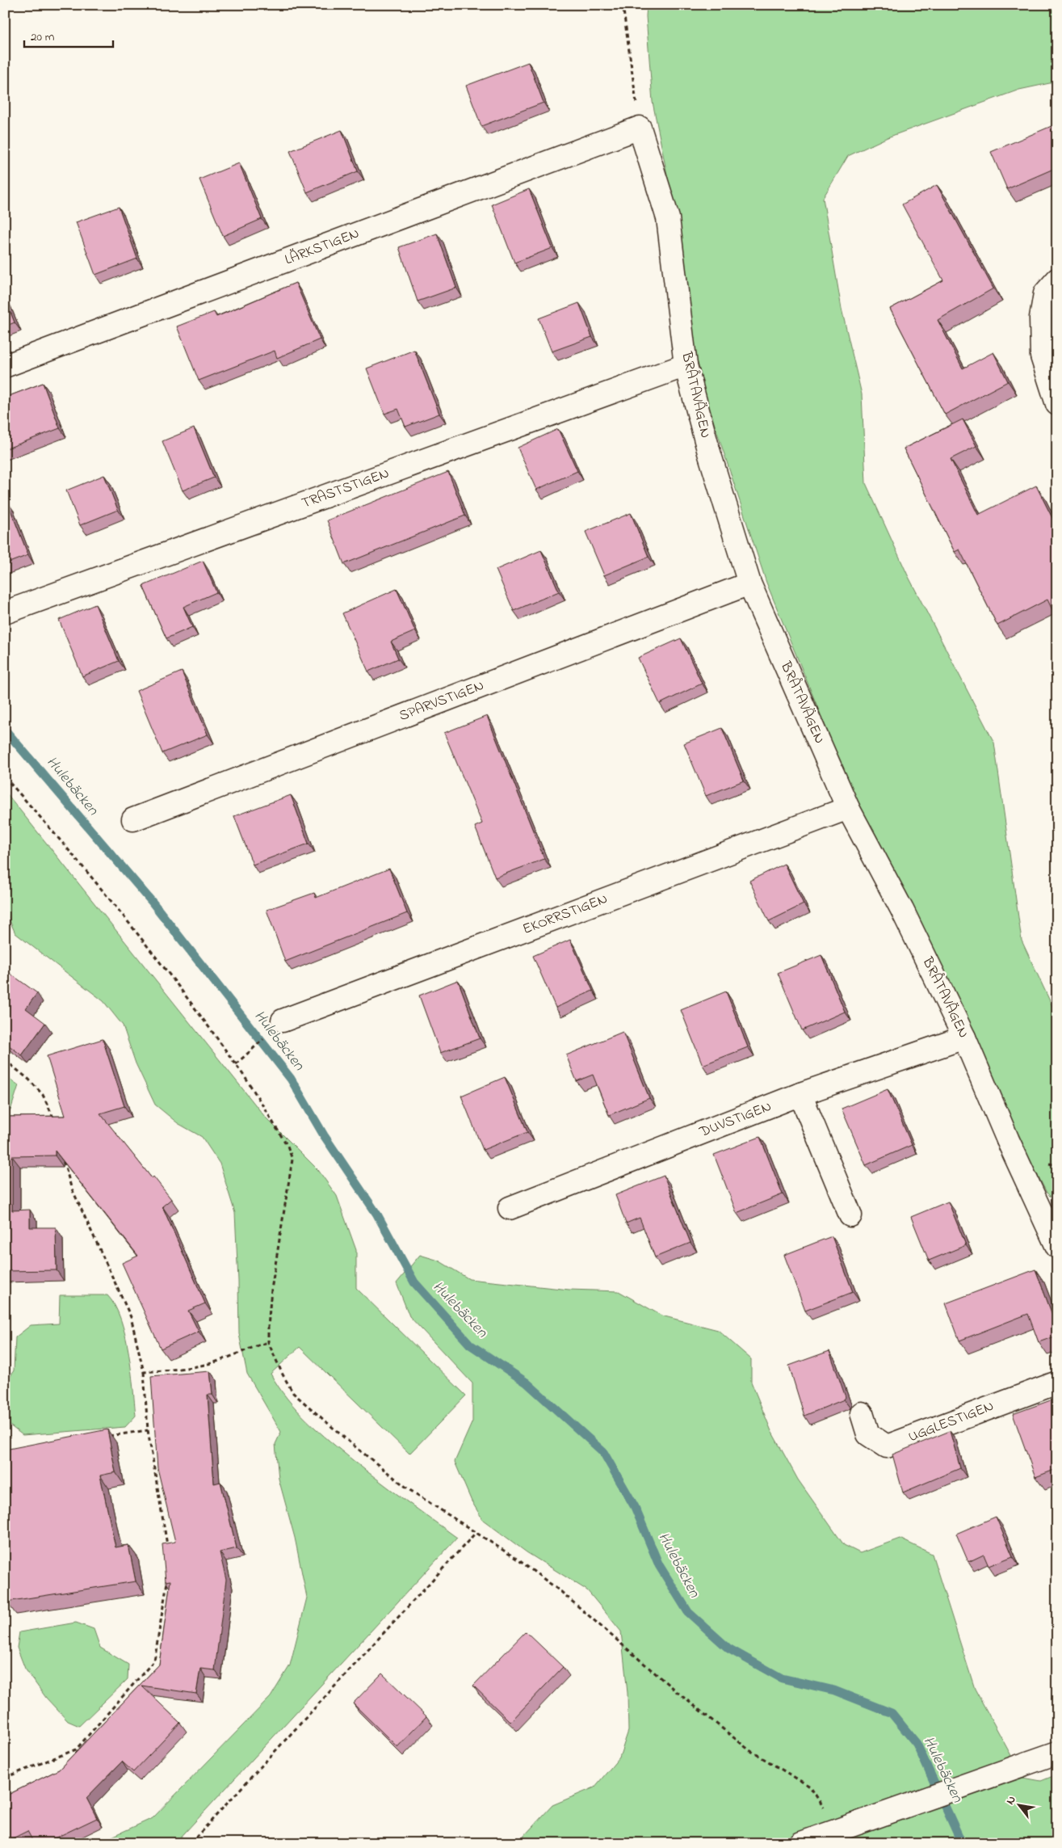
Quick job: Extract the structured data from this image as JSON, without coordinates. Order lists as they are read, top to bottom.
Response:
{
  "streets": {
    "street": [
      "LÄRKSTIGEN",
      "BRÅTAVÄGEN",
      "TRASTSTIGEN",
      "SPARVSTIGEN",
      "EKORRSTIGEN",
      "DUVSTIGEN",
      "UGGLESTIGEN"
    ]
  },
  "crossings": [
    ["LÄRKSTIGEN", "BRÅTAVÄGEN"],
    ["BRÅTAVÄGEN", "TRASTSTIGEN"],
    ["BRÅTAVÄGEN", "SPARVSTIGEN"],
    ["BRÅTAVÄGEN", "EKORRSTIGEN"],
    ["BRÅTAVÄGEN", "DUVSTIGEN"]
  ],
  "water": ["Hulebäcken"],
  "scale_bar": "20 m",
  "north": "top left"
}
